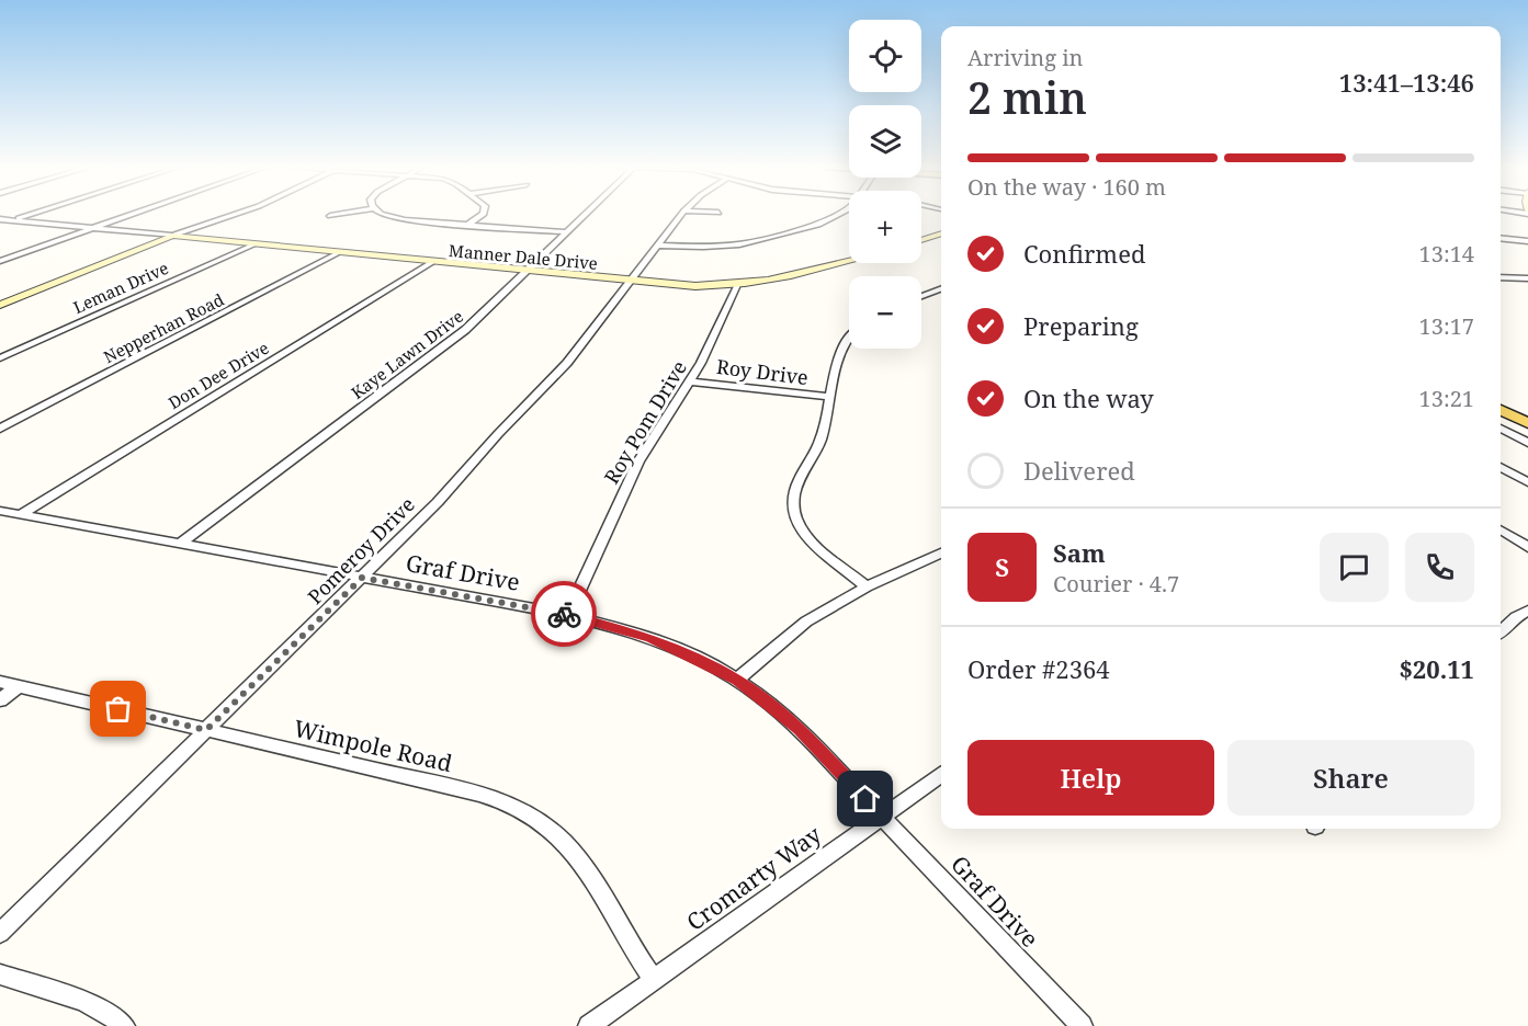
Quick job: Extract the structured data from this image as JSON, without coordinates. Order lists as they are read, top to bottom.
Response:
{
  "streets": {
    "street": [
      "Manner Dale Drive",
      "Leman Drive",
      "Nepperhan Road",
      "Kaye Lawn Drive",
      "Roy Drive",
      "Don Dee Drive",
      "Roy Pom Drive",
      "Pomeroy Drive",
      "Graf Drive",
      "Wimpole Road",
      "Cromarty Way"
    ]
  },
  "crossings": [
    ["Manner Dale Drive", "Leman Drive"],
    ["Manner Dale Drive", "Nepperhan Road"],
    ["Manner Dale Drive", "Kaye Lawn Drive"],
    ["Manner Dale Drive", "Don Dee Drive"],
    ["Manner Dale Drive", "Roy Pom Drive"],
    ["Manner Dale Drive", "Pomeroy Drive"],
    ["Kaye Lawn Drive", "Graf Drive"],
    ["Roy Drive", "Roy Pom Drive"],
    ["Don Dee Drive", "Graf Drive"],
    ["Roy Pom Drive", "Graf Drive"],
    ["Pomeroy Drive", "Graf Drive"],
    ["Pomeroy Drive", "Wimpole Road"],
    ["Graf Drive", "Cromarty Way"],
    ["Wimpole Road", "Cromarty Way"]
  ],
  "page": {
    "map_buttons": ["+", "−"],
    "heading": ["2 min", "Arriving in", "13:41–13:46"],
    "panel": [
      "Sam",
      "Courier · 4.7",
      "Order #2364",
      "$20.11"
    ],
    "bar": "On the way · 160 m",
    "list": [
      ["Confirmed", "13:14"],
      ["Preparing", "13:17"],
      ["On the way", "13:21"],
      "Delivered"
    ],
    "round": "S",
    "buttons": ["Help", "Share"]
  }
}
